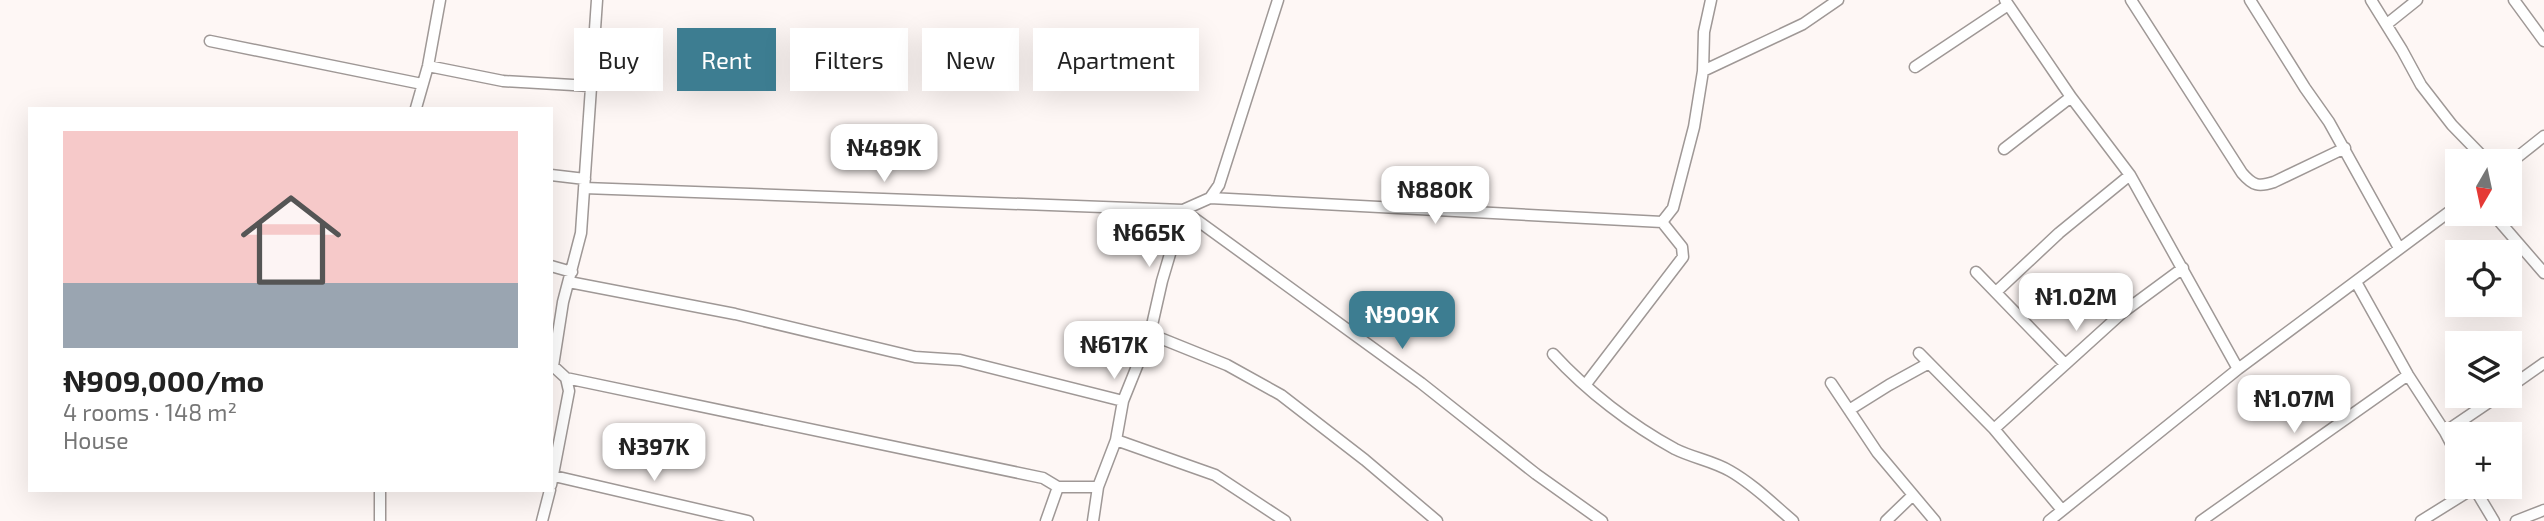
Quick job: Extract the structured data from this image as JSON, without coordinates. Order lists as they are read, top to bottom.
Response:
{
  "north": "bottom",
  "page": {
    "chip": [
      "Buy",
      "Rent",
      "Filters",
      "New",
      "Apartment"
    ],
    "list": [
      {
        "name": "₦909,000/mo",
        "note": "4 rooms · 148 m² · House"
      }
    ],
    "price": [
      "₦489K",
      "₦880K",
      "₦665K",
      "₦1.02M",
      "₦909K",
      "₦617K",
      "₦1.07M",
      "₦397K"
    ],
    "map_buttons": "+"
  }
}
